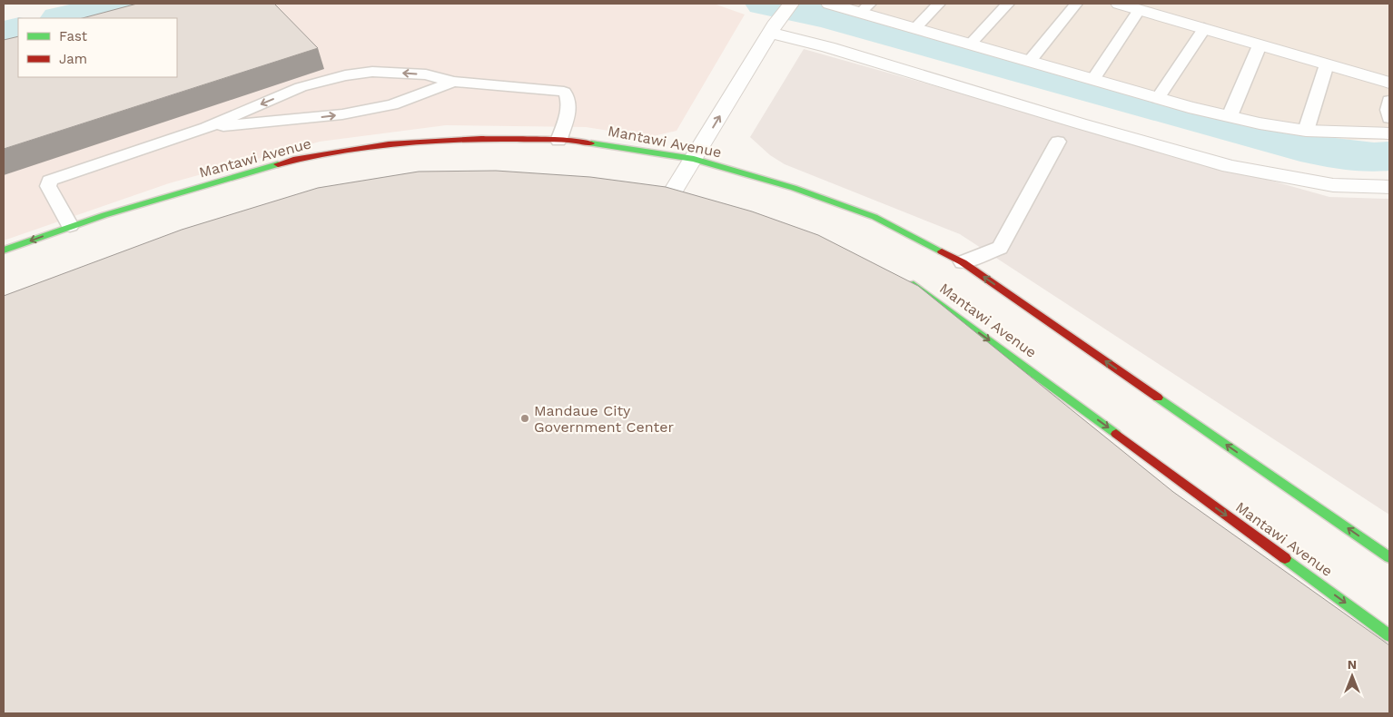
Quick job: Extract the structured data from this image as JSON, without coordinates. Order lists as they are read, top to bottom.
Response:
{
  "streets": {
    "street": ["Mantawi Avenue"]
  },
  "places": ["Mandaue City Government Center"],
  "legend": ["Fast", "Jam"],
  "north": "top"
}
